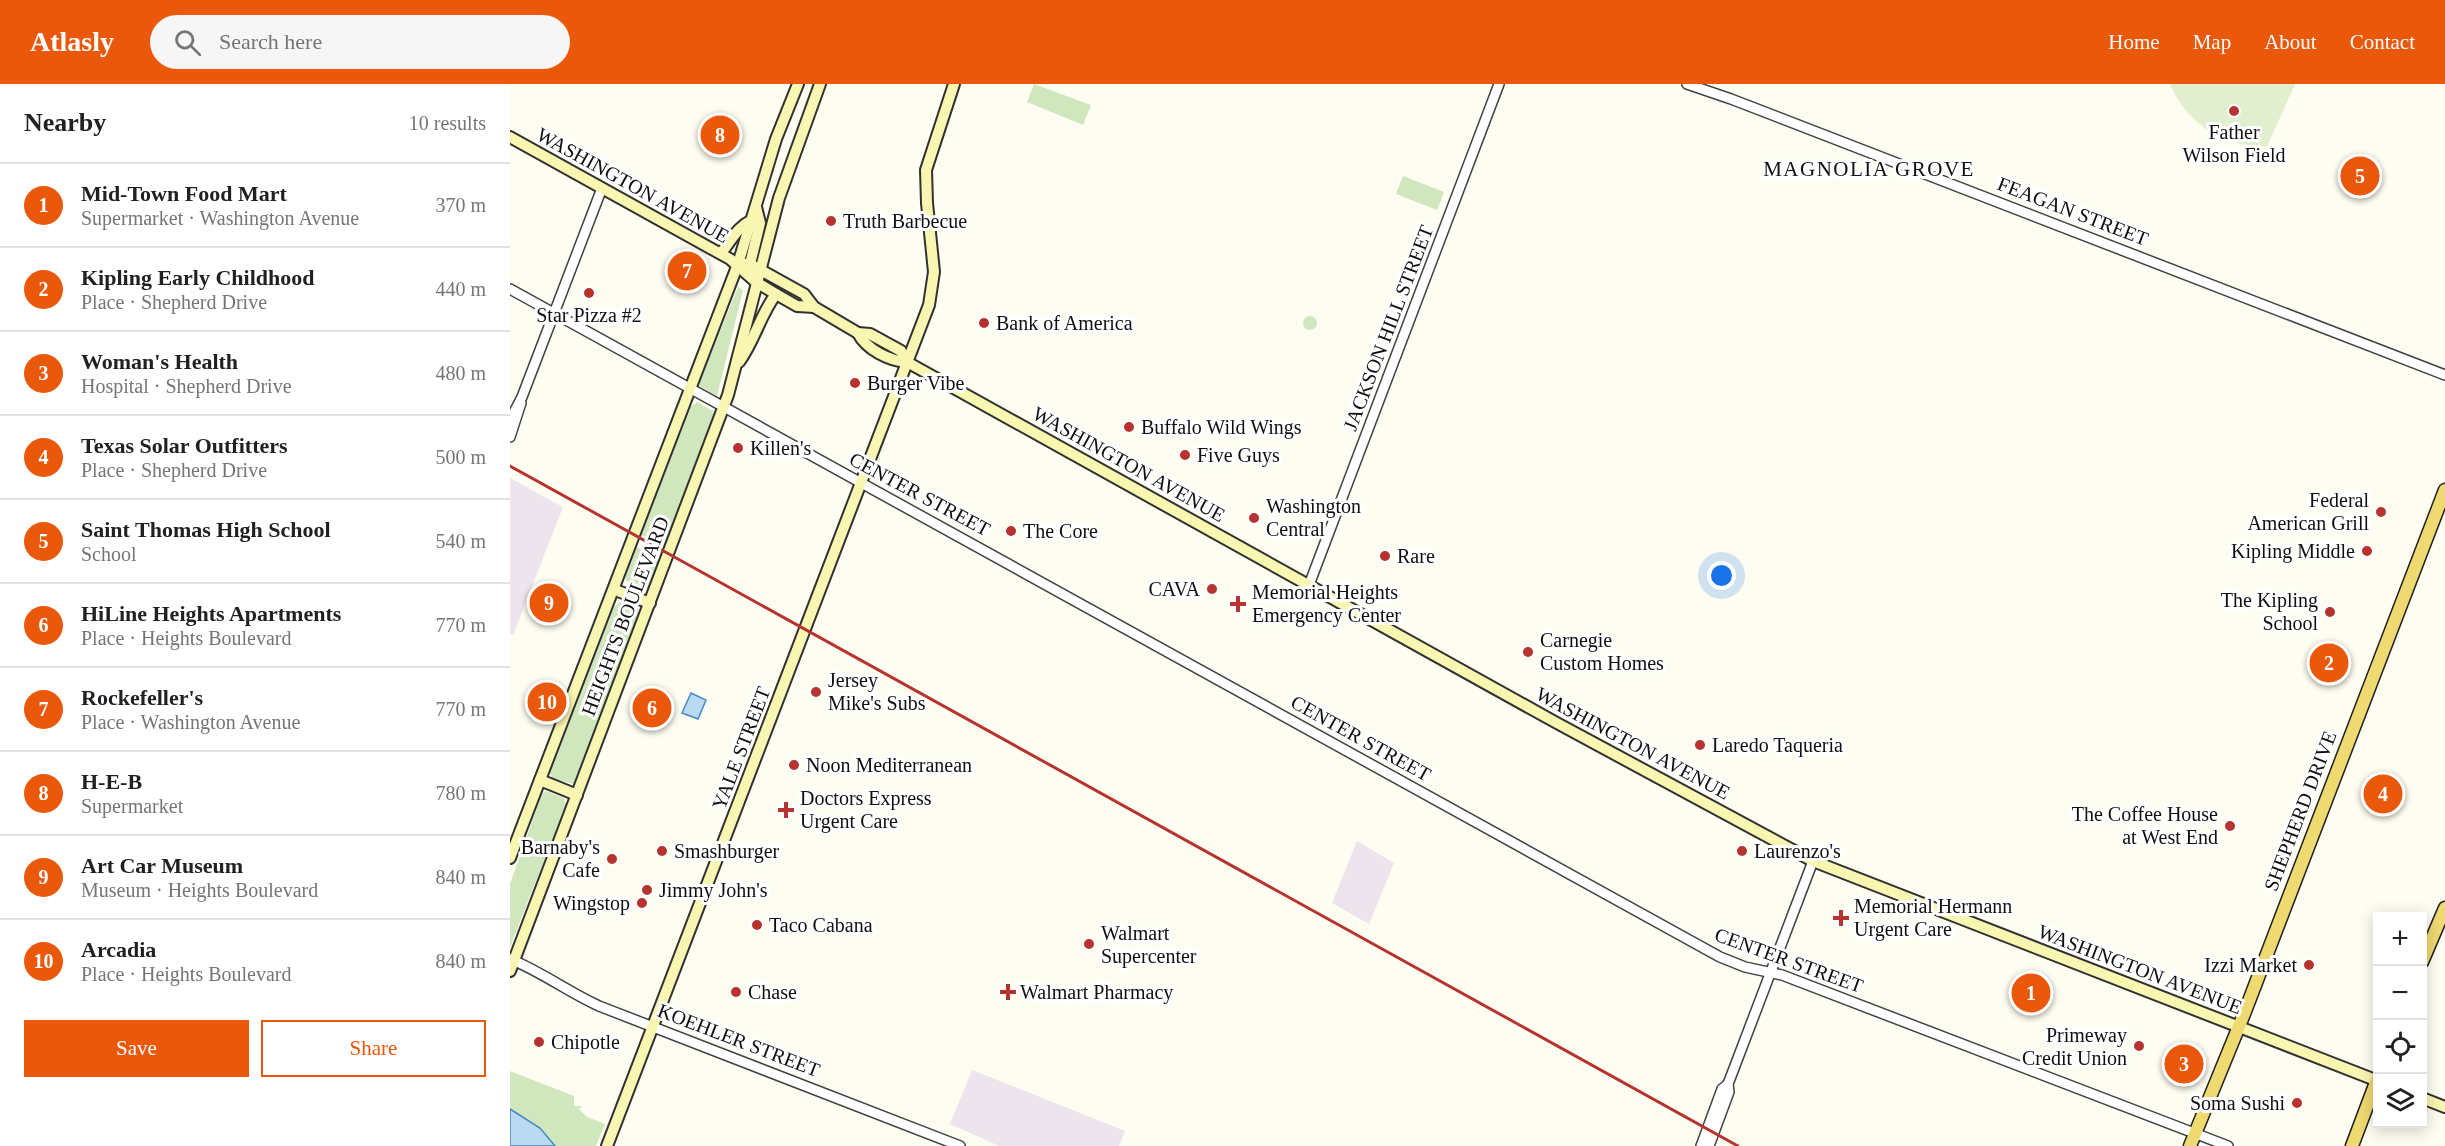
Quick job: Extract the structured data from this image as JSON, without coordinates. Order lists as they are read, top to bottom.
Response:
{
  "streets": {
    "main road": [
      "WASHINGTON AVENUE",
      "HEIGHTS BOULEVARD",
      "YALE STREET",
      "SHEPHERD DRIVE"
    ],
    "street": [
      "FEAGAN STREET",
      "JACKSON HILL STREET",
      "CENTER STREET",
      "KOEHLER STREET"
    ]
  },
  "crossings": [
    ["WASHINGTON AVENUE", "JACKSON HILL STREET"],
    ["WASHINGTON AVENUE", "HEIGHTS BOULEVARD"],
    ["WASHINGTON AVENUE", "YALE STREET"],
    ["WASHINGTON AVENUE", "SHEPHERD DRIVE"],
    ["CENTER STREET", "HEIGHTS BOULEVARD"],
    ["CENTER STREET", "YALE STREET"],
    ["CENTER STREET", "SHEPHERD DRIVE"],
    ["HEIGHTS BOULEVARD", "KOEHLER STREET"],
    ["YALE STREET", "KOEHLER STREET"]
  ],
  "districts": ["MAGNOLIA GROVE"],
  "places": {
    "other": [
      "Father Wilson Field",
      "Truth Barbecue",
      "Star Pizza #2",
      "Bank of America",
      "Burger Vibe",
      "Buffalo Wild Wings",
      "Killen's",
      "Five Guys",
      "Federal American Grill",
      "Washington Central",
      "The Core",
      "Kipling Middle",
      "Rare",
      "CAVA",
      "The Kipling School",
      "Carnegie Custom Homes",
      "Jersey Mike's Subs",
      "Laredo Taqueria",
      "Noon Mediterranean",
      "The Coffee House at West End",
      "Smashburger",
      "Laurenzo's",
      "Barnaby's Cafe",
      "Jimmy John's",
      "Wingstop",
      "Taco Cabana",
      "Walmart Supercenter",
      "Izzi Market",
      "Chase",
      "Chipotle",
      "Primeway Credit Union",
      "Soma Sushi"
    ],
    "health": [
      "Memorial Heights Emergency Center",
      "Doctors Express Urgent Care",
      "Memorial Hermann Urgent Care",
      "Walmart Pharmacy"
    ]
  },
  "page": {
    "header": "Atlasly",
    "search": "Search here",
    "nav": [
      "Home",
      "Map",
      "About",
      "Contact"
    ],
    "heading": ["Nearby", "10 results"],
    "pins": [
      "8",
      "5",
      "7",
      "9",
      "2",
      "10",
      "6",
      "4",
      "1",
      "3"
    ],
    "list": [
      {
        "mark": "1",
        "name": "Mid-Town Food Mart",
        "note": "Supermarket · Washington Avenue",
        "value": "370 m"
      },
      {
        "mark": "2",
        "name": "Kipling Early Childhood",
        "note": "Place · Shepherd Drive",
        "value": "440 m"
      },
      {
        "mark": "3",
        "name": "Woman's Health",
        "note": "Hospital · Shepherd Drive",
        "value": "480 m"
      },
      {
        "mark": "4",
        "name": "Texas Solar Outfitters",
        "note": "Place · Shepherd Drive",
        "value": "500 m"
      },
      {
        "mark": "5",
        "name": "Saint Thomas High School",
        "note": "School",
        "value": "540 m"
      },
      {
        "mark": "6",
        "name": "HiLine Heights Apartments",
        "note": "Place · Heights Boulevard",
        "value": "770 m"
      },
      {
        "mark": "7",
        "name": "Rockefeller's",
        "note": "Place · Washington Avenue",
        "value": "770 m"
      },
      {
        "mark": "8",
        "name": "H-E-B",
        "note": "Supermarket",
        "value": "780 m"
      },
      {
        "mark": "9",
        "name": "Art Car Museum",
        "note": "Museum · Heights Boulevard",
        "value": "840 m"
      },
      {
        "mark": "10",
        "name": "Arcadia",
        "note": "Place · Heights Boulevard",
        "value": "840 m"
      }
    ],
    "map_buttons": ["+", "−"],
    "buttons": ["Save", "Share"]
  }
}
